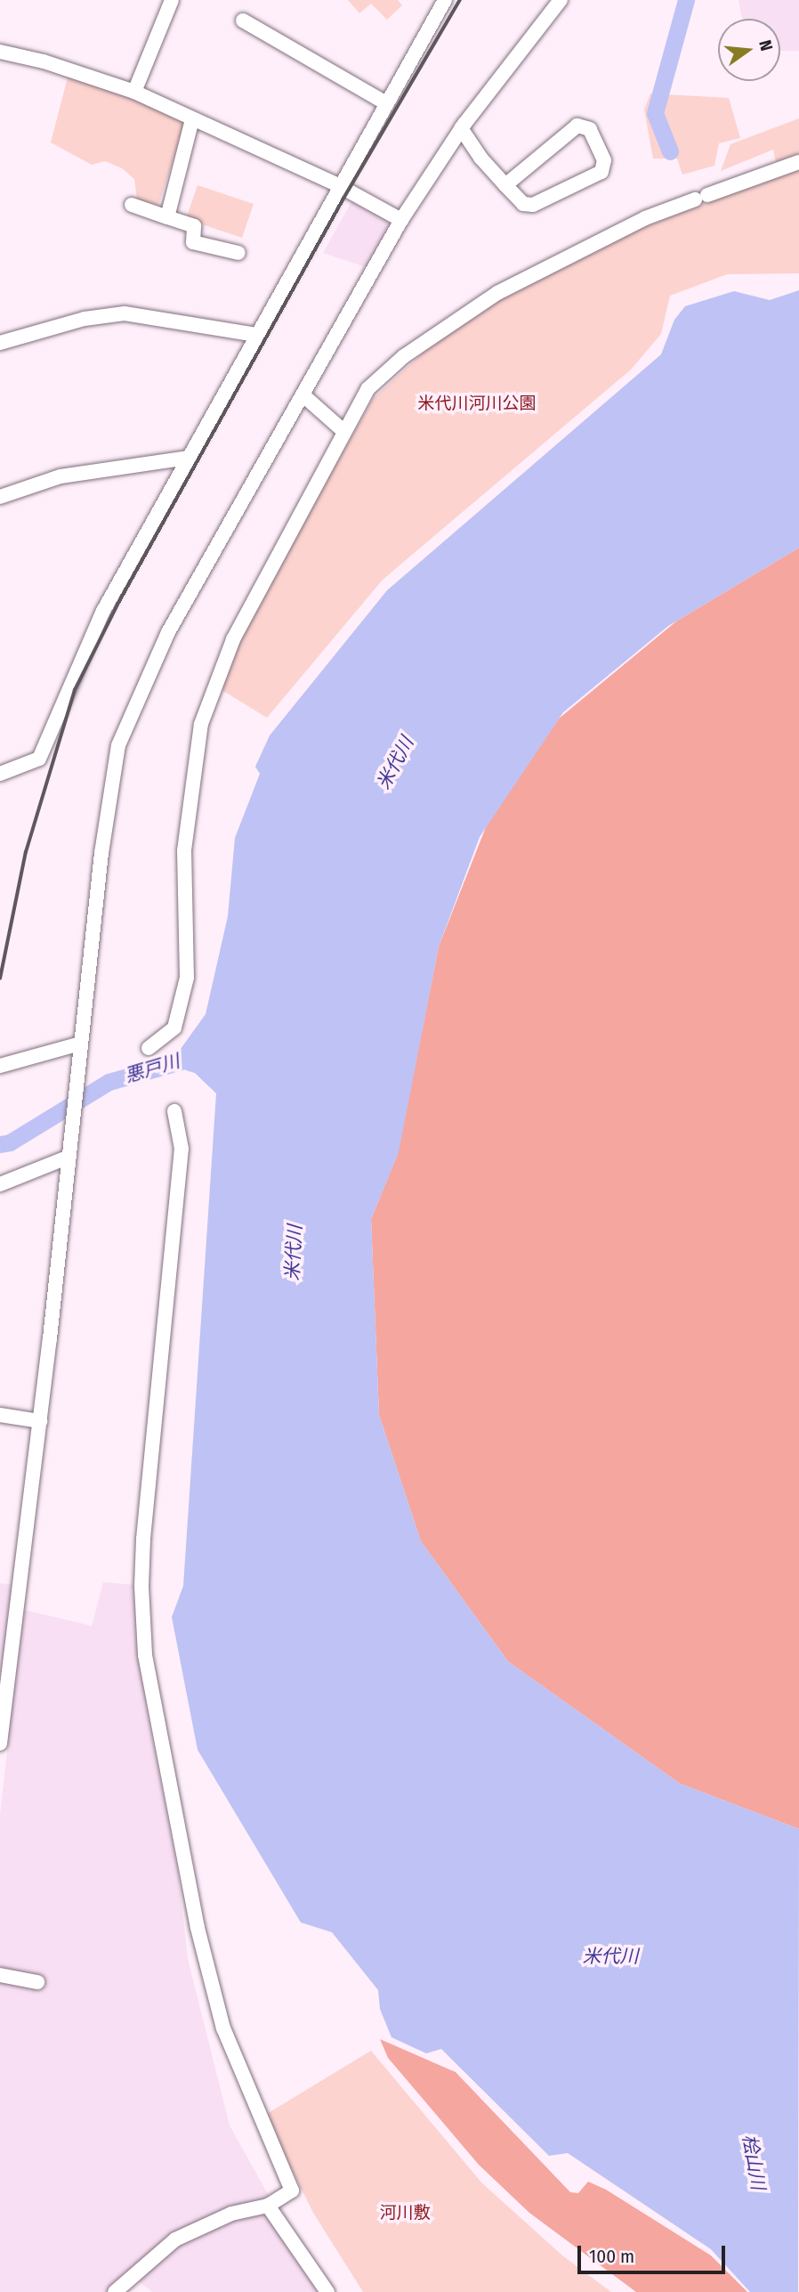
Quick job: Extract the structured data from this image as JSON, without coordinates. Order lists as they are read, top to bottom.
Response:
{
  "water": ["米代川", "悪戸川", "桧山川"],
  "parks": ["米代川河川公園", "河川敷"],
  "scale_bar": "100 m",
  "north": "right"
}
